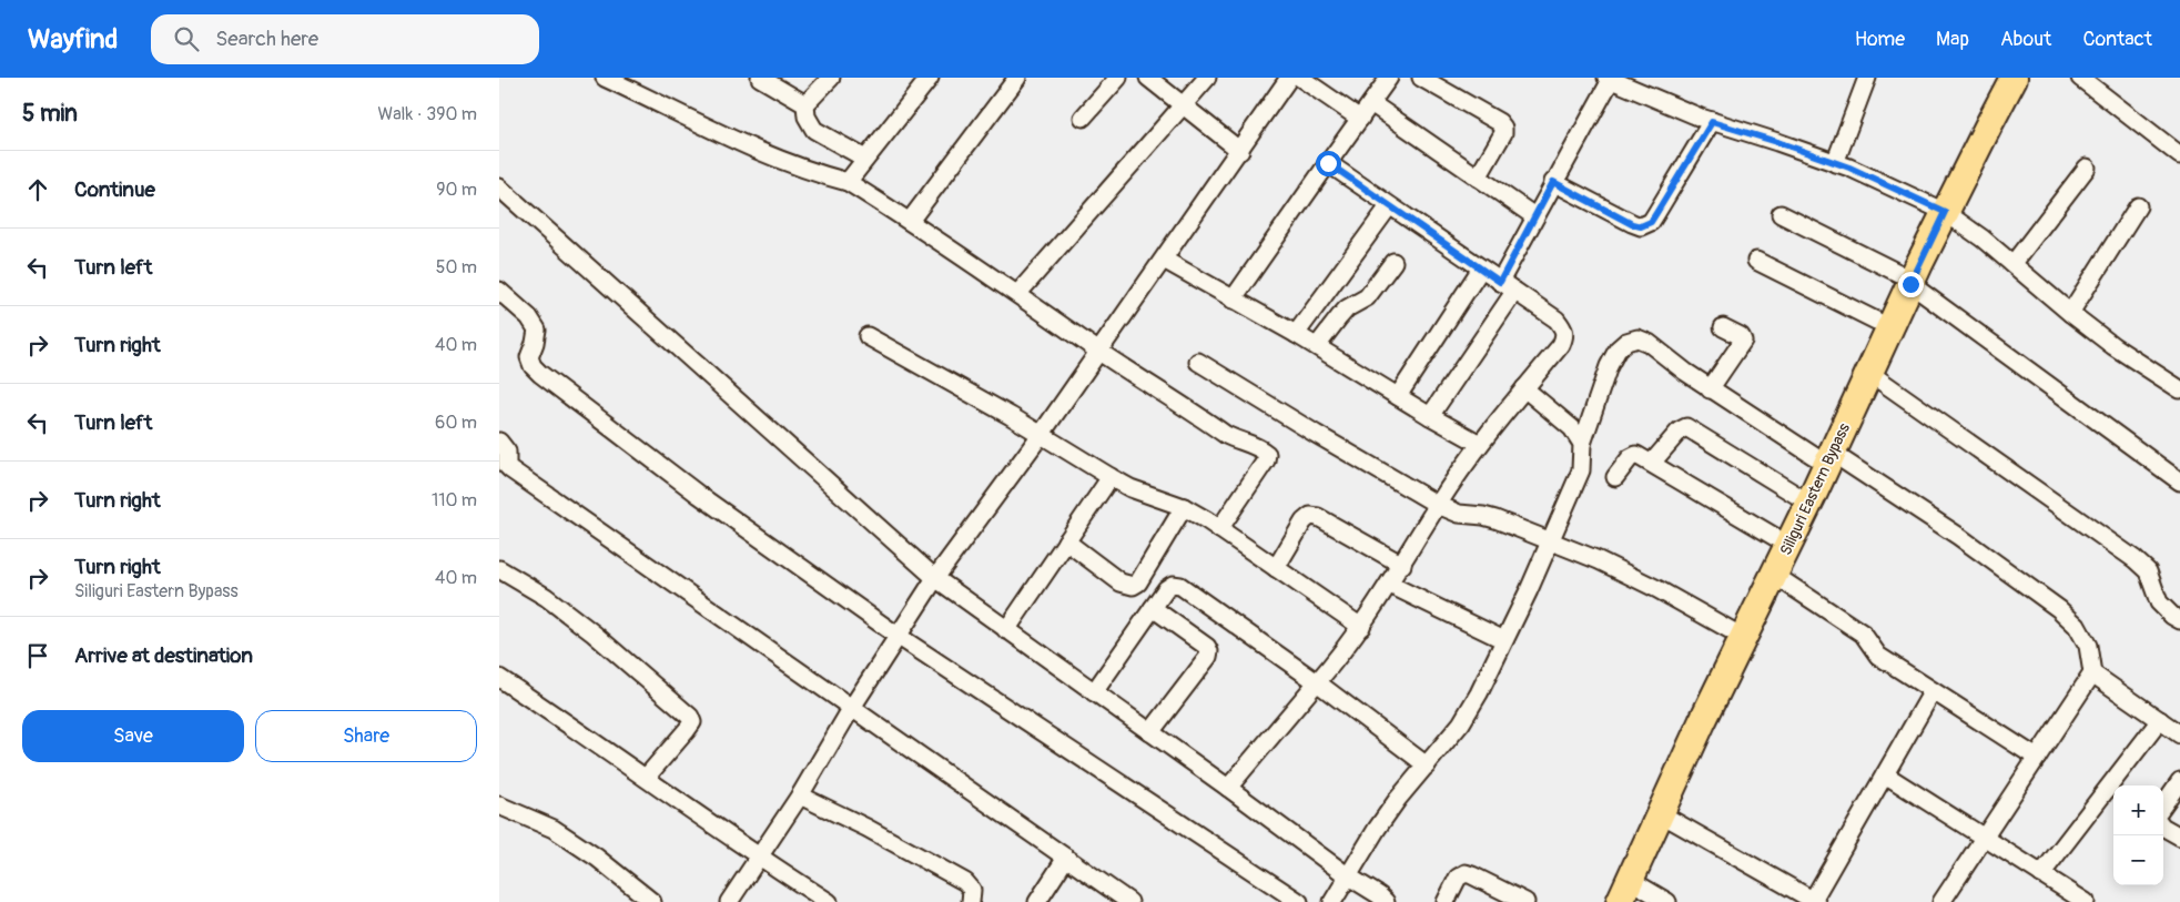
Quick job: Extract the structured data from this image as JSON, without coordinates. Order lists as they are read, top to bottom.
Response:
{
  "streets": {
    "main road": ["Siliguri Eastern Bypass"]
  },
  "page": {
    "header": "Wayfind",
    "search": "Search here",
    "nav": [
      "Home",
      "Map",
      "About",
      "Contact"
    ],
    "heading": ["5 min", "Walk · 390 m"],
    "list": [
      ["Continue", "90 m"],
      ["Turn left", "50 m"],
      ["Turn right", "40 m"],
      ["Turn left", "60 m"],
      ["Turn right", "110 m"],
      ["Turn right", "Siliguri Eastern Bypass", "40 m"],
      "Arrive at destination"
    ],
    "buttons": ["Save", "Share"],
    "map_buttons": ["+", "−"]
  }
}
